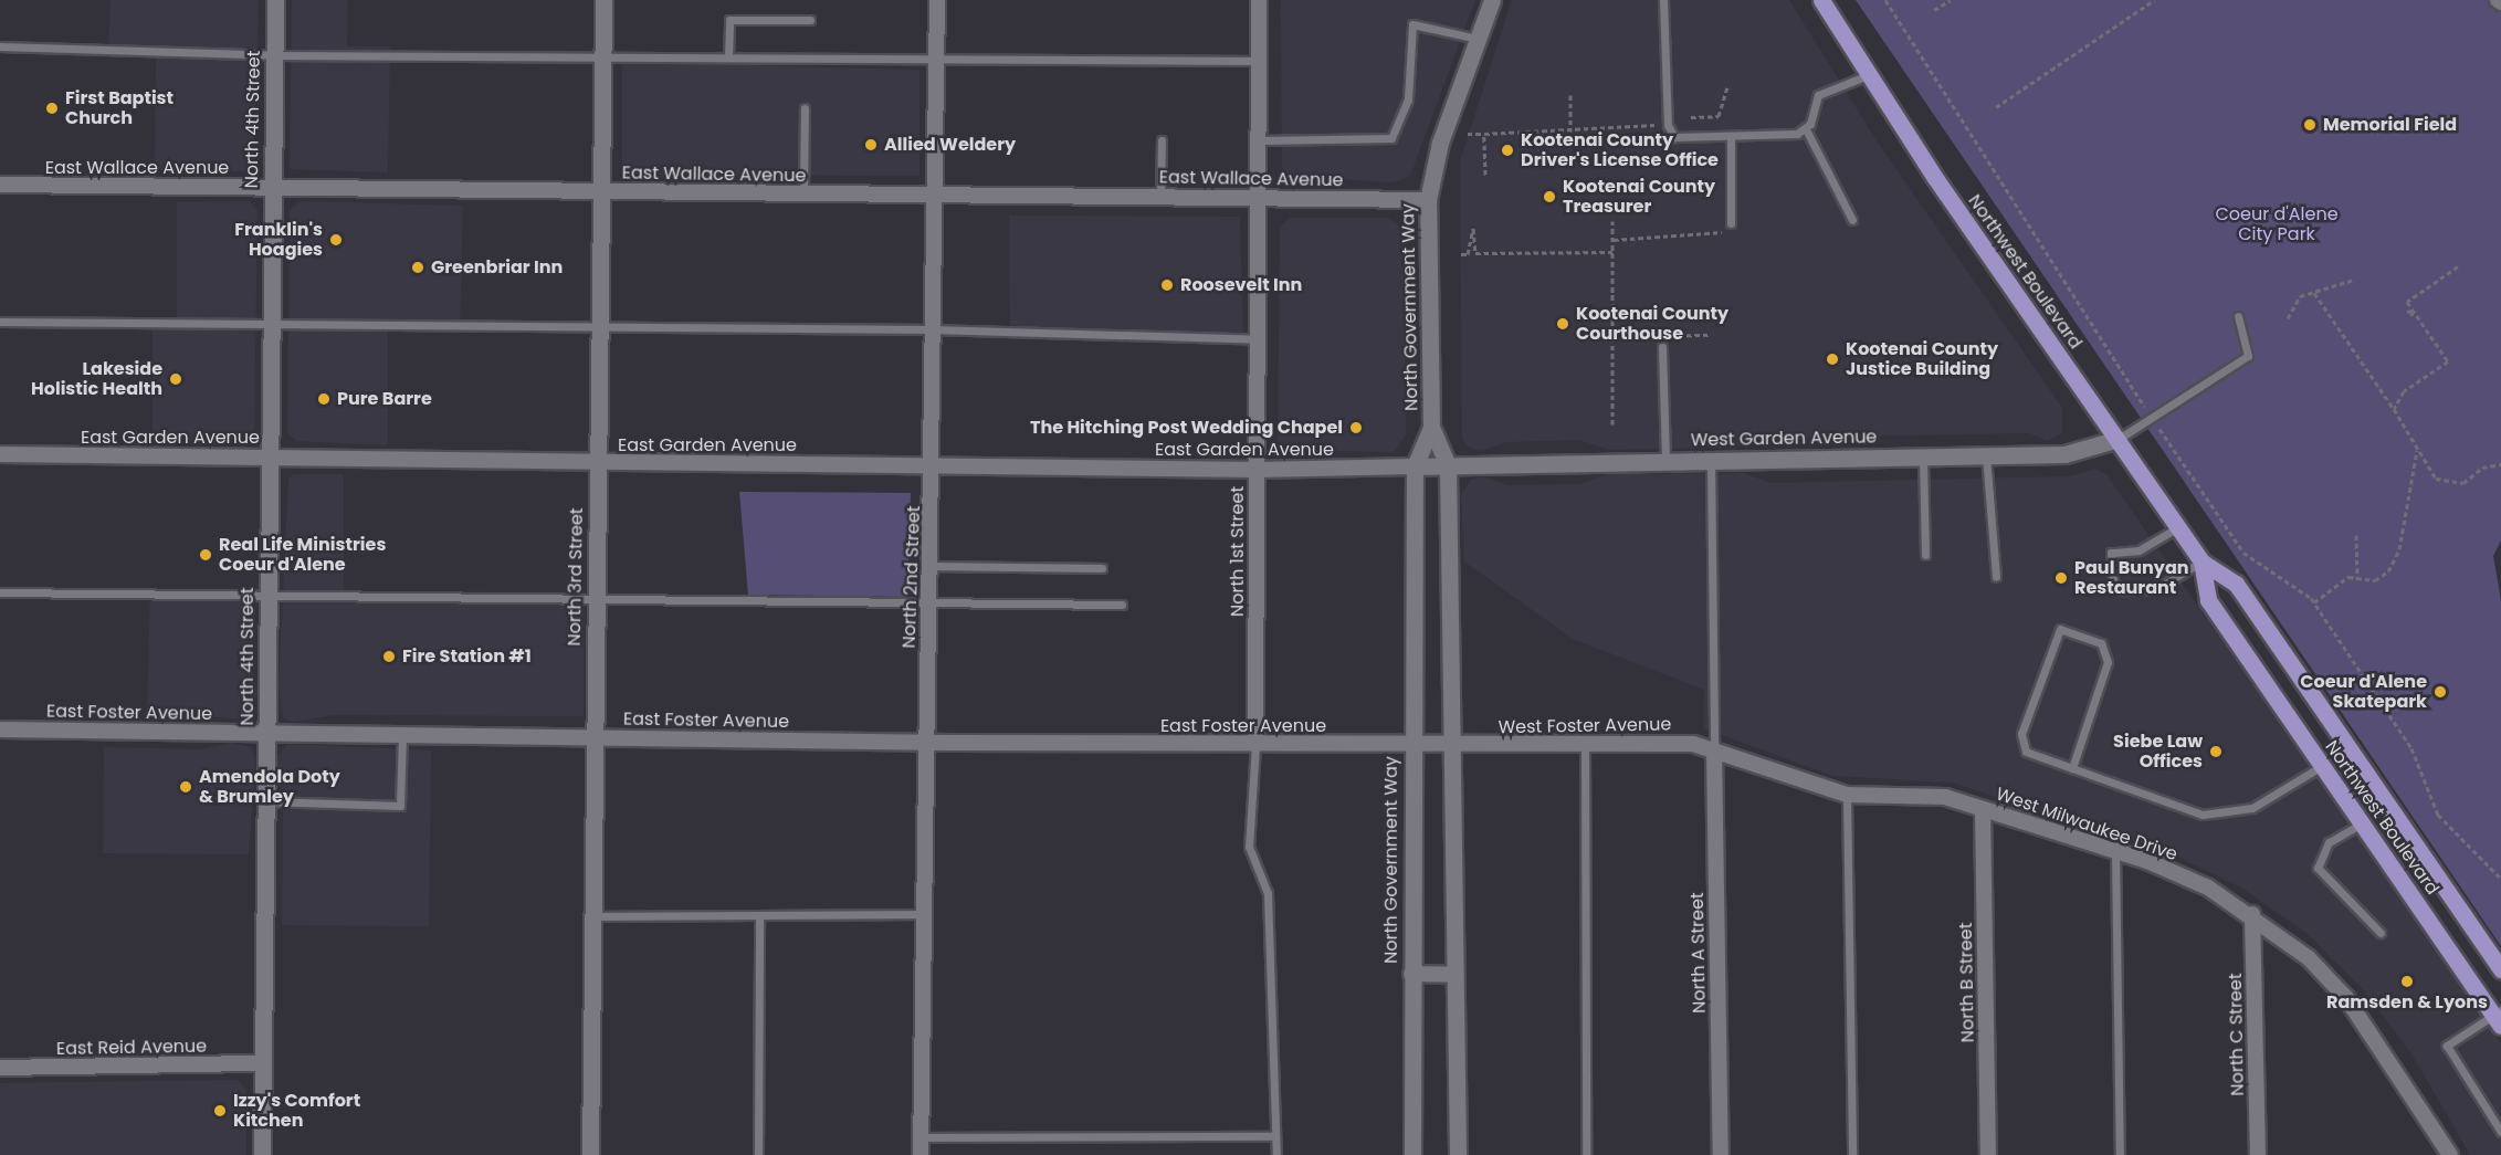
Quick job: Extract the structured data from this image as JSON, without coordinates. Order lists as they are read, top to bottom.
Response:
{
  "streets": {
    "main road": [
      "North 4th Street",
      "Northwest Boulevard",
      "North Government Way",
      "West Garden Avenue",
      "North 3rd Street"
    ],
    "street": [
      "East Wallace Avenue",
      "East Garden Avenue",
      "North 1st Street",
      "North 2nd Street",
      "East Foster Avenue",
      "West Foster Avenue",
      "West Milwaukee Drive",
      "North A Street",
      "North B Street",
      "North C Street",
      "East Reid Avenue"
    ]
  },
  "crossings": [
    ["North 4th Street", "East Wallace Avenue"],
    ["North 4th Street", "East Garden Avenue"],
    ["North 4th Street", "East Foster Avenue"],
    ["North 4th Street", "East Reid Avenue"],
    ["East Wallace Avenue", "North Government Way"],
    ["East Wallace Avenue", "North 1st Street"],
    ["East Wallace Avenue", "North 3rd Street"],
    ["East Wallace Avenue", "North 2nd Street"],
    ["Northwest Boulevard", "West Garden Avenue"],
    ["North Government Way", "East Garden Avenue"],
    ["North Government Way", "West Garden Avenue"],
    ["North Government Way", "East Foster Avenue"],
    ["North Government Way", "West Foster Avenue"],
    ["East Garden Avenue", "West Garden Avenue"],
    ["East Garden Avenue", "North 1st Street"],
    ["East Garden Avenue", "North 3rd Street"],
    ["East Garden Avenue", "North 2nd Street"],
    ["North 1st Street", "East Foster Avenue"],
    ["North 3rd Street", "East Foster Avenue"],
    ["North 2nd Street", "East Foster Avenue"],
    ["West Foster Avenue", "West Milwaukee Drive"],
    ["West Foster Avenue", "North A Street"],
    ["West Milwaukee Drive", "North A Street"],
    ["West Milwaukee Drive", "North B Street"],
    ["West Milwaukee Drive", "North C Street"]
  ],
  "parks": ["Coeur d'Alene City Park"],
  "places": [
    "First Baptist Church",
    "Memorial Field",
    "Allied Weldery",
    "Kootenai County Driver's License Office",
    "Kootenai County Treasurer",
    "Franklin's Hoagies",
    "Greenbriar Inn",
    "Roosevelt Inn",
    "Kootenai County Courthouse",
    "Kootenai County Justice Building",
    "Lakeside Holistic Health",
    "Pure Barre",
    "The Hitching Post Wedding Chapel",
    "Real Life Ministries Coeur d'Alene",
    "Paul Bunyan Restaurant",
    "Fire Station #1",
    "Coeur d'Alene Skatepark",
    "Siebe Law Offices",
    "Amendola Doty & Brumley",
    "Ramsden & Lyons",
    "Izzy's Comfort Kitchen"
  ]
}
